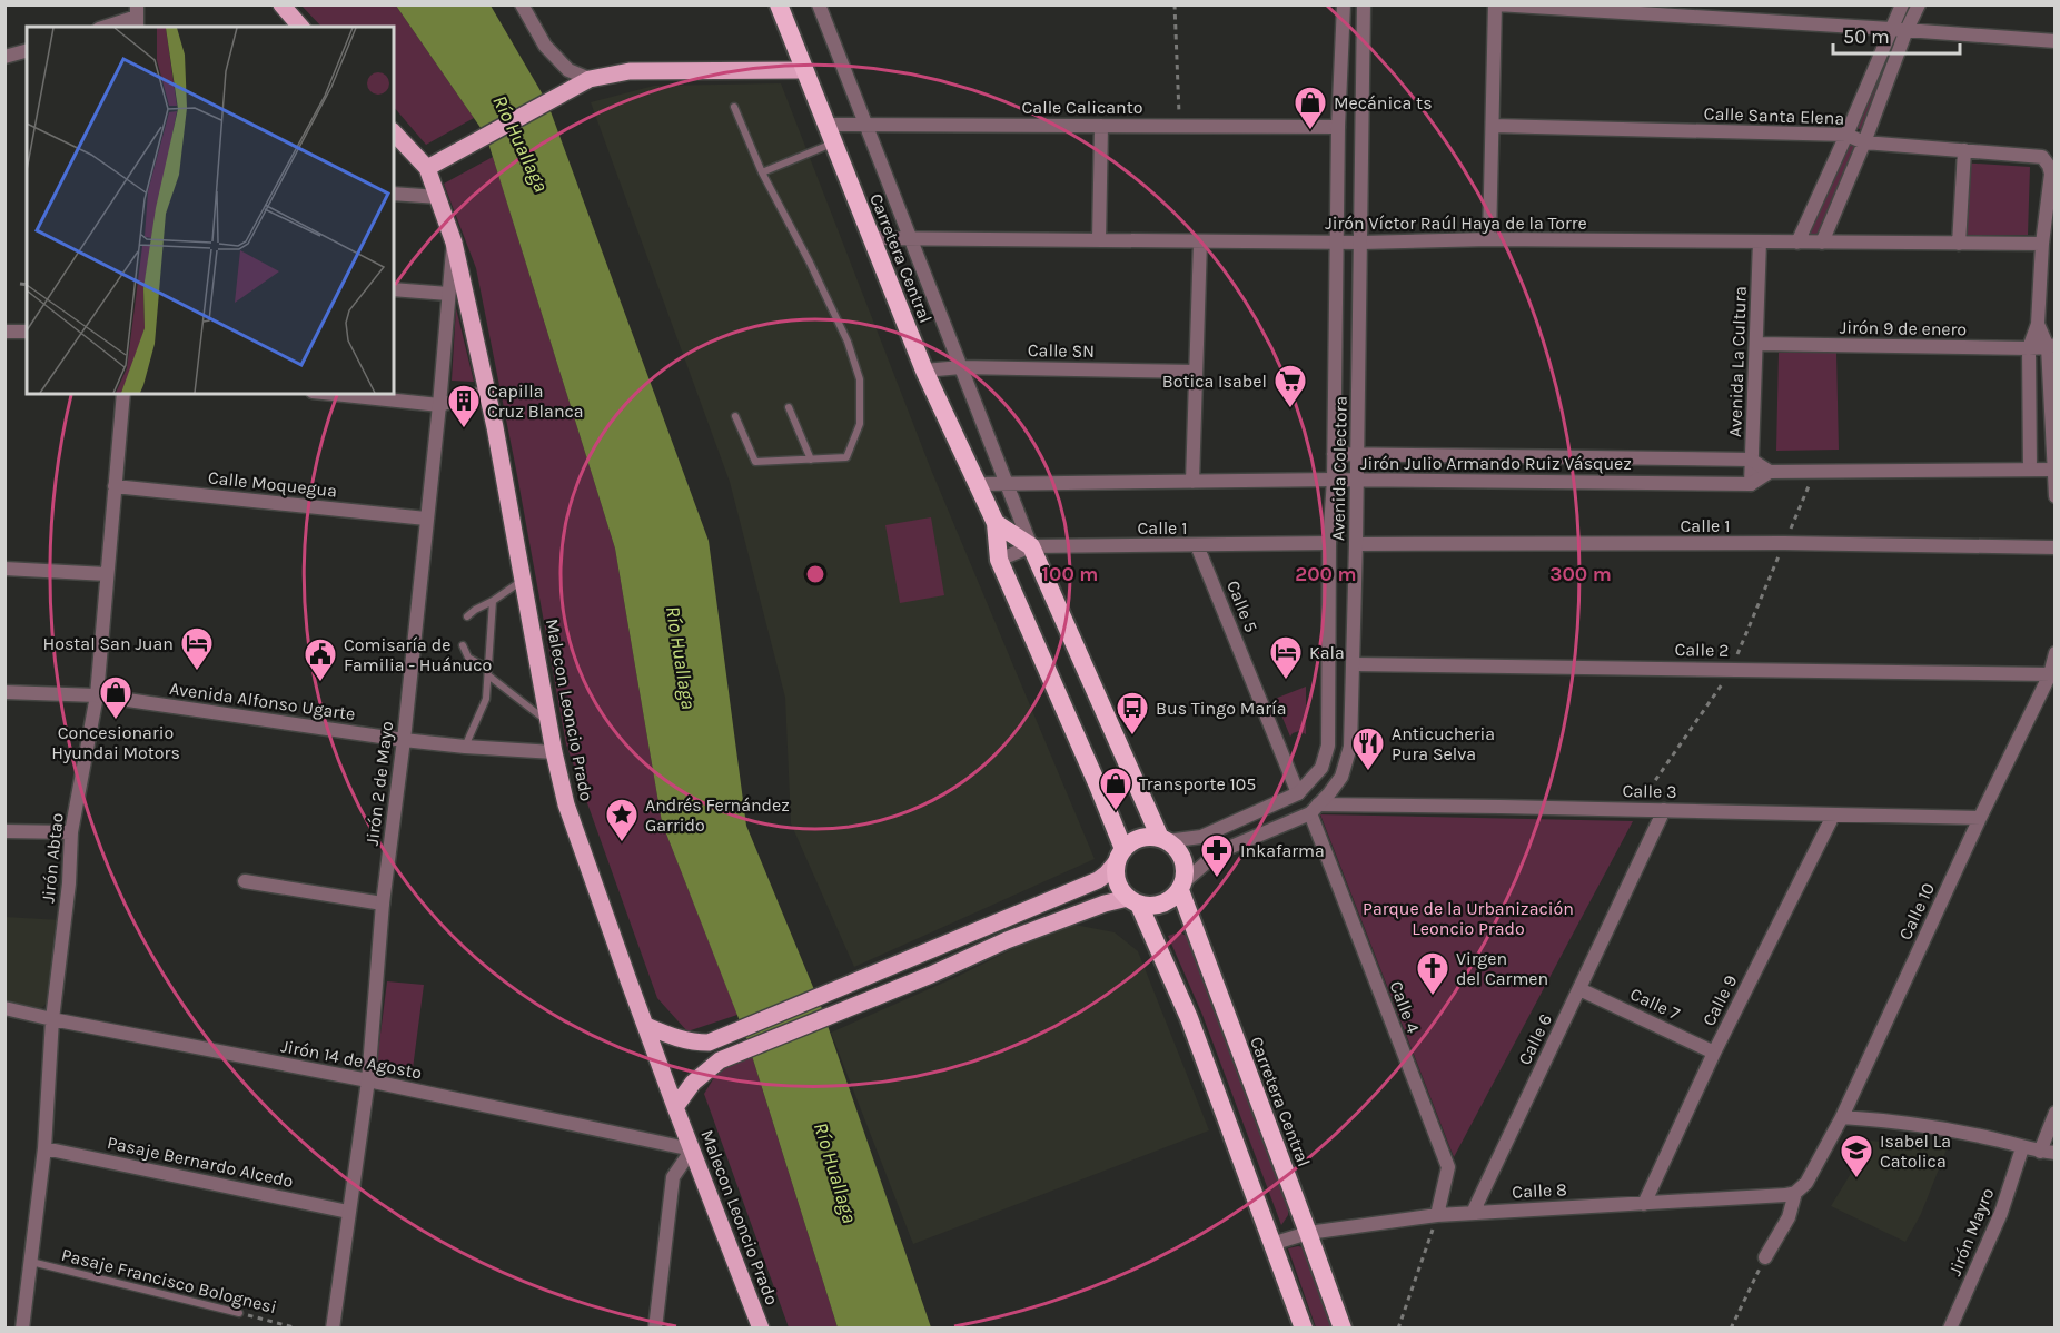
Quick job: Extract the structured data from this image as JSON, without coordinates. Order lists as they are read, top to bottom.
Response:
{
  "streets": {
    "highway": ["Carretera Central"],
    "main road": ["Malecon Leoncio Prado"],
    "street": [
      "Calle Calicanto",
      "Calle Santa Elena",
      "Jirón Víctor Raúl Haya de la Torre",
      "Jirón 9 de enero",
      "Calle SN",
      "Avenida La Cultura",
      "Jirón Julio Armando Ruiz Vásquez",
      "Avenida Colectora",
      "Calle Moquegua",
      "Calle 1",
      "Calle 5",
      "Calle 2",
      "Avenida Alfonso Ugarte",
      "Jirón 2 de Mayo",
      "Calle 3",
      "Jirón Abtao",
      "Calle 10",
      "Calle 9",
      "Calle 7",
      "Calle 4",
      "Calle 6",
      "Jirón 14 de Agosto",
      "Pasaje Bernardo Alcedo",
      "Calle 8",
      "Jirón Mayro"
    ],
    "lane": ["Pasaje Francisco Bolognesi"]
  },
  "crossings": [
    ["Calle Calicanto", "Carretera Central"],
    ["Calle Calicanto", "Avenida Colectora"],
    ["Calle Santa Elena", "Jirón Víctor Raúl Haya de la Torre"],
    ["Jirón Víctor Raúl Haya de la Torre", "Carretera Central"],
    ["Jirón Víctor Raúl Haya de la Torre", "Avenida La Cultura"],
    ["Jirón Víctor Raúl Haya de la Torre", "Avenida Colectora"],
    ["Carretera Central", "Calle SN"],
    ["Carretera Central", "Jirón Julio Armando Ruiz Vásquez"],
    ["Carretera Central", "Avenida Colectora"],
    ["Carretera Central", "Calle 1"],
    ["Carretera Central", "Calle 8"],
    ["Jirón 9 de enero", "Avenida La Cultura"],
    ["Avenida La Cultura", "Jirón Julio Armando Ruiz Vásquez"],
    ["Jirón Julio Armando Ruiz Vásquez", "Avenida Colectora"],
    ["Avenida Colectora", "Calle 1"],
    ["Avenida Colectora", "Calle 5"],
    ["Avenida Colectora", "Calle 2"],
    ["Avenida Colectora", "Calle 3"],
    ["Avenida Colectora", "Calle 4"],
    ["Calle Moquegua", "Jirón 2 de Mayo"],
    ["Calle Moquegua", "Jirón Abtao"],
    ["Calle 1", "Calle 5"],
    ["Calle 2", "Calle 10"],
    ["Avenida Alfonso Ugarte", "Malecon Leoncio Prado"],
    ["Avenida Alfonso Ugarte", "Jirón 2 de Mayo"],
    ["Avenida Alfonso Ugarte", "Jirón Abtao"],
    ["Malecon Leoncio Prado", "Jirón 2 de Mayo"],
    ["Malecon Leoncio Prado", "Jirón 14 de Agosto"],
    ["Jirón 2 de Mayo", "Jirón 14 de Agosto"],
    ["Jirón 2 de Mayo", "Pasaje Bernardo Alcedo"],
    ["Calle 3", "Calle 10"],
    ["Calle 3", "Calle 9"],
    ["Calle 3", "Calle 4"],
    ["Calle 3", "Calle 6"],
    ["Jirón Abtao", "Jirón 14 de Agosto"],
    ["Jirón Abtao", "Pasaje Bernardo Alcedo"],
    ["Jirón Abtao", "Pasaje Francisco Bolognesi"],
    ["Calle 10", "Calle 8"],
    ["Calle 9", "Calle 7"],
    ["Calle 9", "Calle 8"],
    ["Calle 7", "Calle 6"],
    ["Calle 4", "Calle 8"],
    ["Calle 6", "Calle 8"]
  ],
  "water": ["Río Huallaga"],
  "parks": ["Parque de la Urbanización Leoncio Prado"],
  "places": {
    "shop": ["Mecánica ts", "Concesionario Hyundai Motors", "Transporte 105"],
    "supermarket": ["Botica Isabel"],
    "building": ["Capilla Cruz Blanca"],
    "hotel": ["Hostal San Juan", "Kala"],
    "public building": ["Comisaría de Familia - Huánuco"],
    "bus stop": ["Bus Tingo María"],
    "restaurant": ["Anticucheria Pura Selva"],
    "place": ["Andrés Fernández Garrido"],
    "pharmacy": ["Inkafarma"],
    "church": ["Virgen del Carmen"],
    "school or university": ["Isabel La Catolica"]
  },
  "scale_bar": "50 m",
  "rings": ["100 m", "200 m", "300 m"]
}
